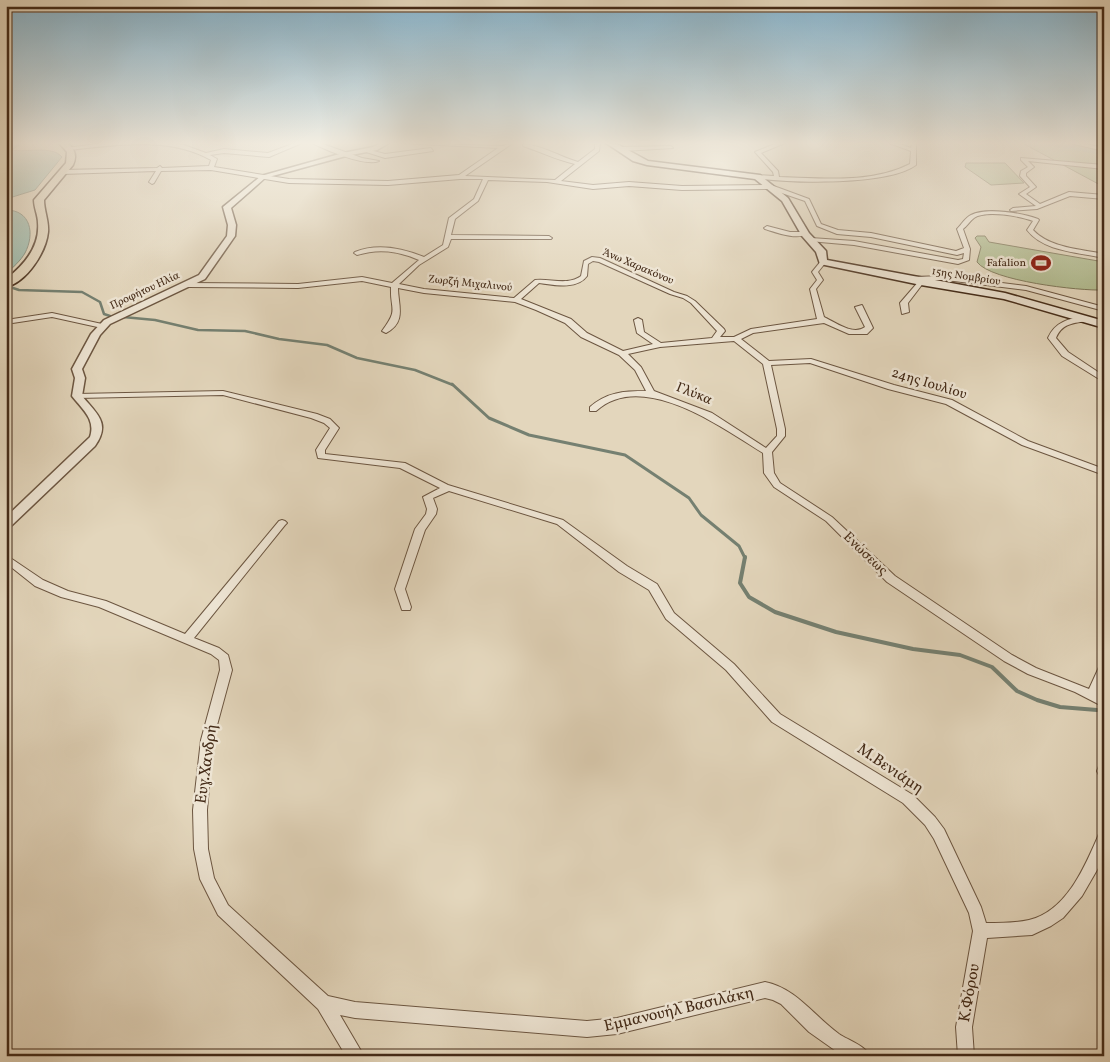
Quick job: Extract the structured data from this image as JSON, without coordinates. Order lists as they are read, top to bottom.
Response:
{
  "streets": {
    "main road": ["15ης Νομβρίου"],
    "street": [
      "Άνω Χαρακόνου",
      "Ζωρζή Μιχαλινού",
      "Προφήτου Ηλία",
      "24ης Ιουλίου",
      "Γλύκα",
      "Ενώσεως",
      "Ευγ.Χανδρή",
      "Μ.Βενιάμη",
      "Κ.Φόρου",
      "Εμμανουήλ Βασιλάκη"
    ]
  },
  "crossings": [
    ["Άνω Χαρακόνου", "Ζωρζή Μιχαλινού"],
    ["Ζωρζή Μιχαλινού", "Προφήτου Ηλία"],
    ["Προφήτου Ηλία", "Μ.Βενιάμη"],
    ["Γλύκα", "Ενώσεως"],
    ["Ευγ.Χανδρή", "Εμμανουήλ Βασιλάκη"],
    ["Μ.Βενιάμη", "Κ.Φόρου"]
  ],
  "places": {
    "sports": ["Fafalion"]
  }
}
